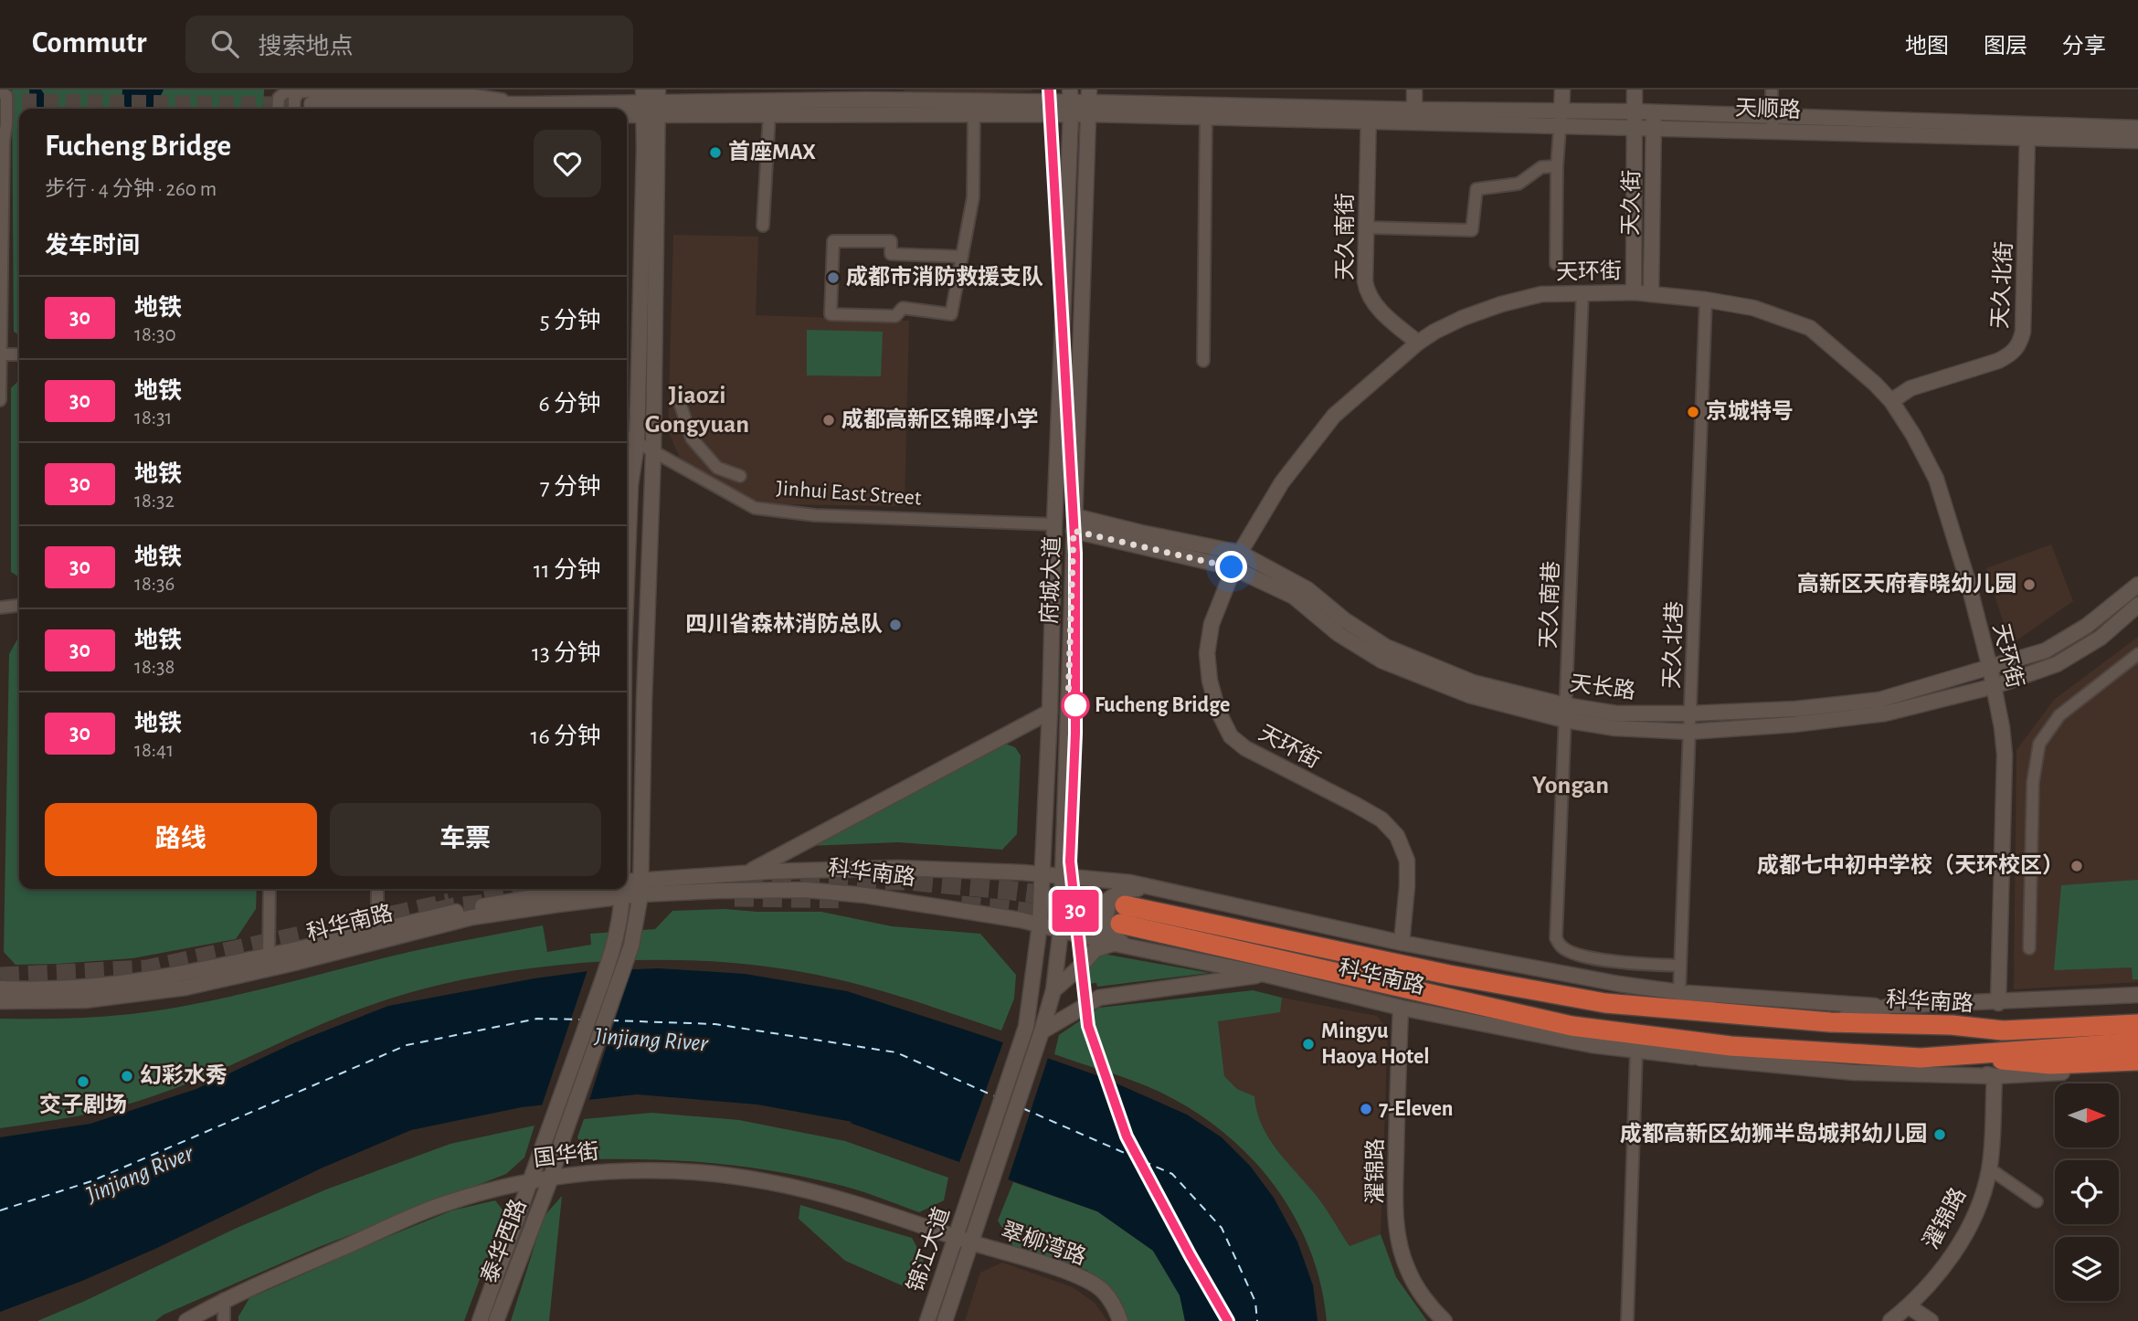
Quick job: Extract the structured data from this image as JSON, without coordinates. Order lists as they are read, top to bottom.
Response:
{
  "streets": {
    "highway": ["科华南路"],
    "street": [
      "天顺路",
      "天久街",
      "天久南街",
      "天环街",
      "天久北街",
      "Jinhui East Street",
      "府城大道",
      "天久南巷",
      "天久北巷",
      "天长路",
      "国华街",
      "濯锦路",
      "泰华西路",
      "翠柳湾路",
      "锦江大道"
    ]
  },
  "crossings": [
    ["天顺路", "天久街"],
    ["天顺路", "天久南街"],
    ["天顺路", "天久北街"],
    ["天顺路", "府城大道"],
    ["天久街", "天环街"],
    ["天久南街", "天环街"],
    ["天环街", "天久北街"],
    ["天环街", "天久南巷"],
    ["天环街", "天久北巷"],
    ["天环街", "天长路"],
    ["天环街", "科华南路"],
    ["Jinhui East Street", "府城大道"],
    ["府城大道", "天长路"],
    ["府城大道", "科华南路"],
    ["府城大道", "锦江大道"],
    ["天久南巷", "天久北巷"],
    ["天久南巷", "天长路"],
    ["天久北巷", "天长路"],
    ["天久北巷", "科华南路"],
    ["科华南路", "濯锦路"],
    ["国华街", "泰华西路"],
    ["国华街", "翠柳湾路"],
    ["国华街", "锦江大道"],
    ["翠柳湾路", "锦江大道"]
  ],
  "districts": ["Jiaozi Gongyuan", "Yongan"],
  "water": ["Jinjiang River"],
  "places": [
    "首座MAX",
    "成都市消防救援支队",
    "京城特号",
    "成都高新区锦晖小学",
    "高新区天府春晓幼儿园",
    "四川省森林消防总队",
    "Fucheng Bridge",
    "成都七中初中学校（天环校区）",
    "Mingyu Haoya Hotel",
    "幻彩水秀",
    "交子剧场",
    "7-Eleven",
    "成都高新区幼狮半岛城邦幼儿园"
  ],
  "lines": ["metro line 30"],
  "north": "right",
  "page": {
    "header": "Commutr",
    "search": "搜索地点",
    "nav": ["地图", "图层", "分享"],
    "on_map": "30",
    "heading": [
      ["Fucheng Bridge", "步行 · 4 分钟 · 260 m"],
      "发车时间"
    ],
    "list": [
      {
        "mark": "30",
        "name": "地铁",
        "note": "18:30",
        "value": "5 分钟"
      },
      {
        "mark": "30",
        "name": "地铁",
        "note": "18:31",
        "value": "6 分钟"
      },
      {
        "mark": "30",
        "name": "地铁",
        "note": "18:32",
        "value": "7 分钟"
      },
      {
        "mark": "30",
        "name": "地铁",
        "note": "18:36",
        "value": "11 分钟"
      },
      {
        "mark": "30",
        "name": "地铁",
        "note": "18:38",
        "value": "13 分钟"
      },
      {
        "mark": "30",
        "name": "地铁",
        "note": "18:41",
        "value": "16 分钟"
      }
    ],
    "buttons": ["路线", "车票"]
  }
}
